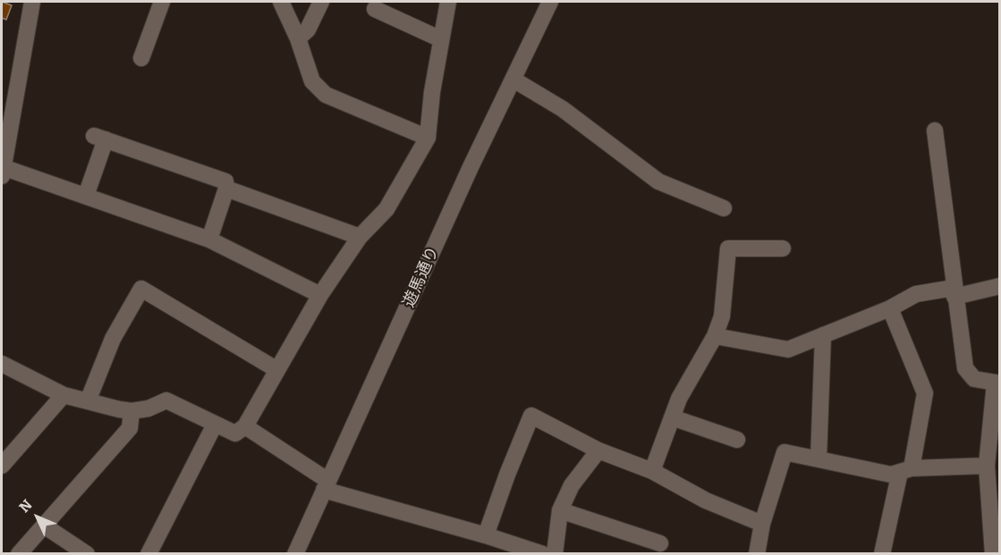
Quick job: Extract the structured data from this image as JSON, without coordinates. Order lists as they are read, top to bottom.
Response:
{
  "streets": {
    "street": ["遊馬通り"]
  },
  "north": "top left"
}
